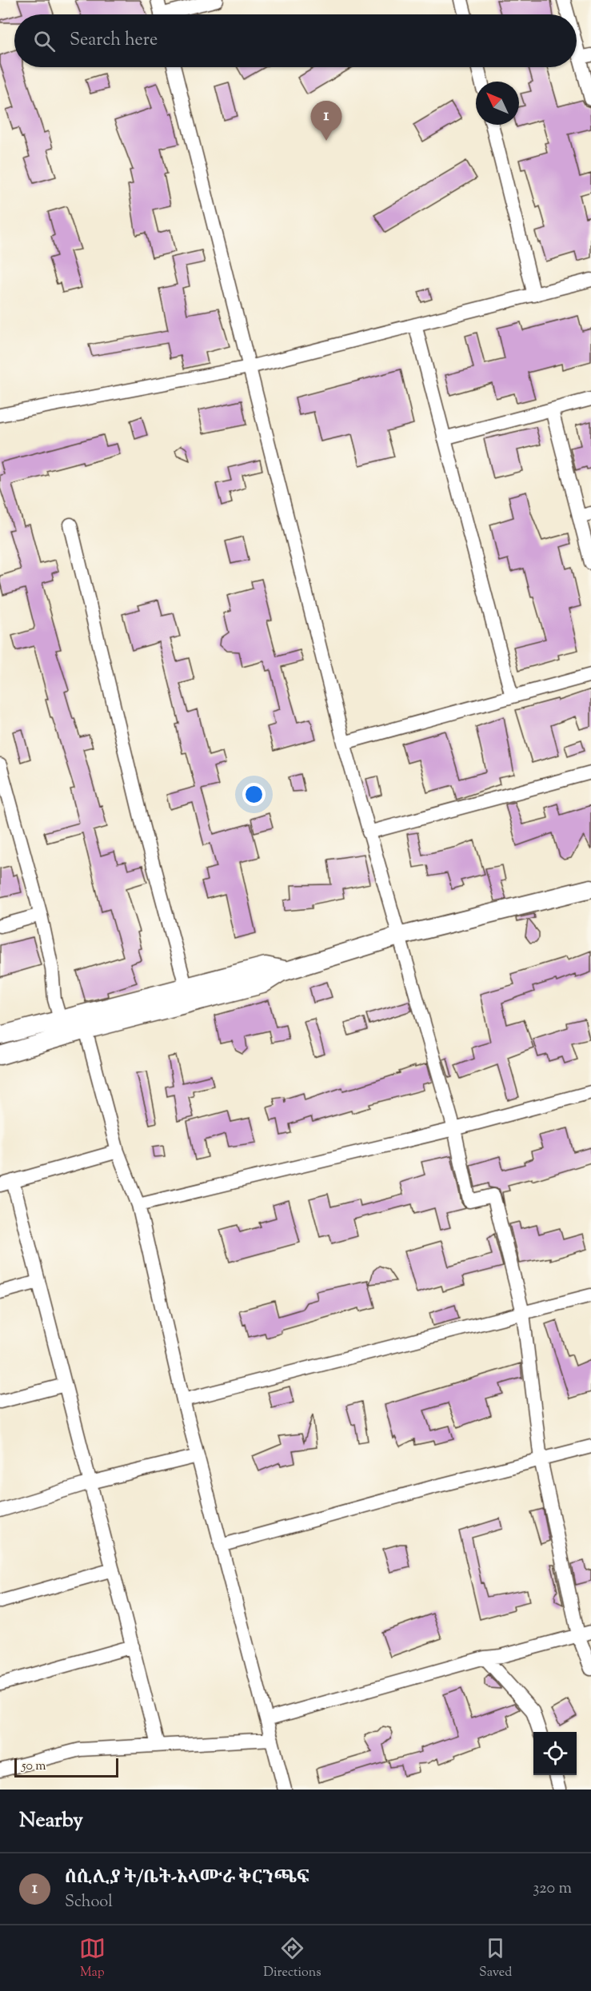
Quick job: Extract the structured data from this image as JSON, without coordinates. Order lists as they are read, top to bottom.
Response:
{
  "scale_bar": "50 m",
  "north": "top left",
  "page": {
    "search": "Search here",
    "pins": "1",
    "scale": "50 m",
    "heading": "Nearby",
    "list": [
      {
        "mark": "1",
        "name": "ሰሲሊያ ት/ቤት-አላሙራ ቅርንጫፍ",
        "note": "School",
        "value": "320 m"
      }
    ],
    "nav": ["Map", "Directions", "Saved"]
  }
}
